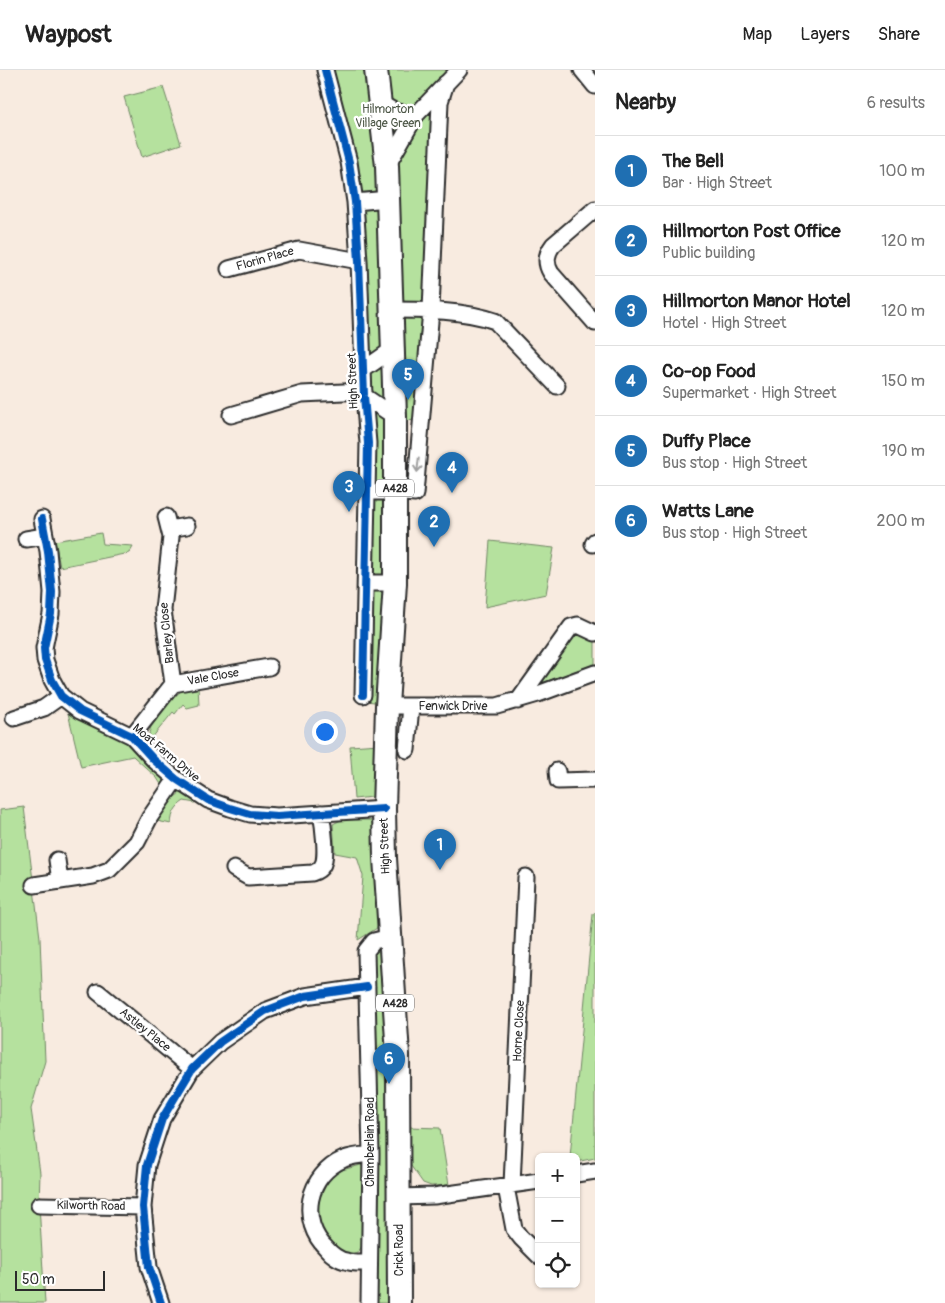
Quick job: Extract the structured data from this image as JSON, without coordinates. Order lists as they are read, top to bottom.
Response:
{
  "streets": {
    "highway": ["High Street", "A428", "Crick Road"],
    "street": [
      "Florin Place",
      "Barley Close",
      "Vale Close",
      "Fenwick Drive",
      "Moat Farm Drive",
      "Astley Place",
      "Horne Close",
      "Chamberlain Road",
      "Kilworth Road"
    ]
  },
  "crossings": [
    ["Florin Place", "High Street"],
    ["High Street", "A428"],
    ["High Street", "Fenwick Drive"],
    ["High Street", "Moat Farm Drive"],
    ["High Street", "Chamberlain Road"],
    ["High Street", "Crick Road"],
    ["Barley Close", "Vale Close"]
  ],
  "parks": ["Hilmorton Village Green"],
  "scale_bar": "50 m",
  "page": {
    "header": "Waypost",
    "nav": ["Map", "Layers", "Share"],
    "heading": ["Nearby", "6 results"],
    "list": [
      {
        "mark": "1",
        "name": "The Bell",
        "note": "Bar · High Street",
        "value": "100 m"
      },
      {
        "mark": "2",
        "name": "Hillmorton Post Office",
        "note": "Public building",
        "value": "120 m"
      },
      {
        "mark": "3",
        "name": "Hillmorton Manor Hotel",
        "note": "Hotel · High Street",
        "value": "120 m"
      },
      {
        "mark": "4",
        "name": "Co-op Food",
        "note": "Supermarket · High Street",
        "value": "150 m"
      },
      {
        "mark": "5",
        "name": "Duffy Place",
        "note": "Bus stop · High Street",
        "value": "190 m"
      },
      {
        "mark": "6",
        "name": "Watts Lane",
        "note": "Bus stop · High Street",
        "value": "200 m"
      }
    ],
    "pins": [
      "5",
      "4",
      "3",
      "2",
      "1",
      "6"
    ],
    "map_buttons": ["+", "−"],
    "scale": "50 m"
  }
}
